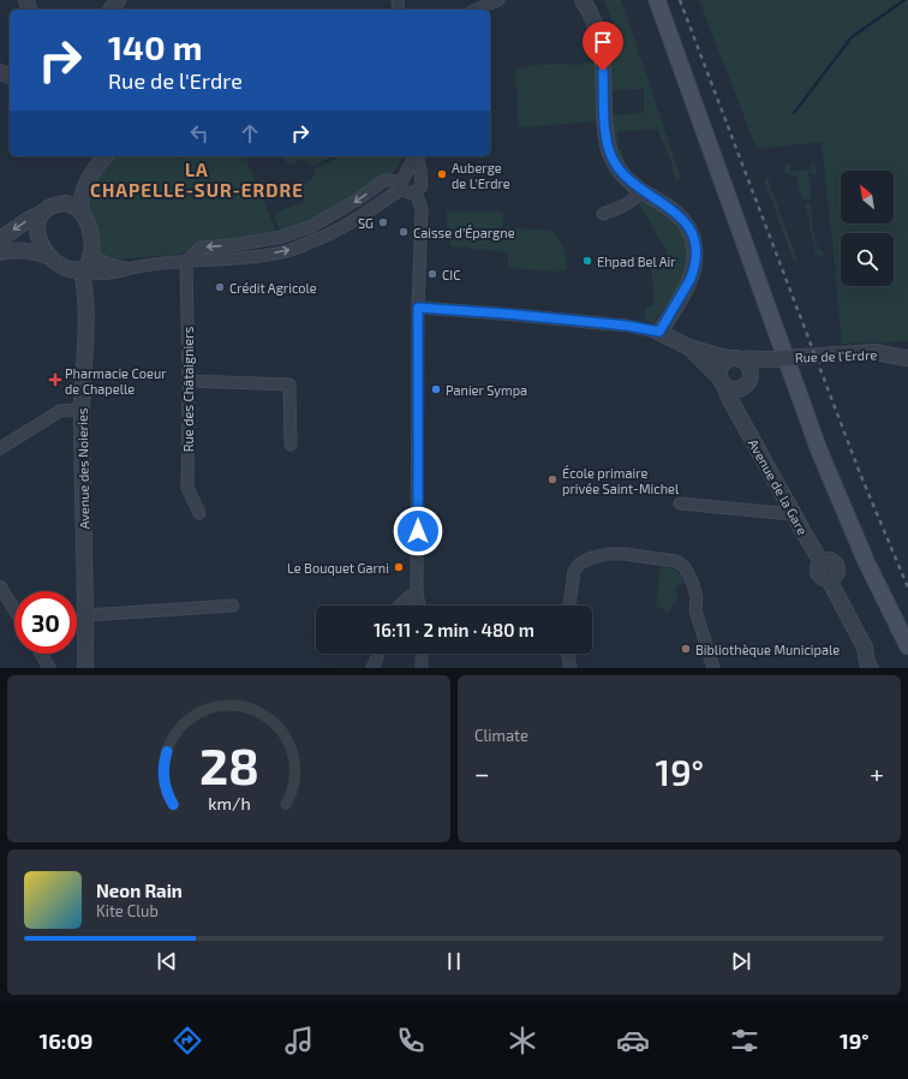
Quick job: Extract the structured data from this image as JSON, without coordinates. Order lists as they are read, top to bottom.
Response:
{
  "streets": {
    "street": [
      "Rue de l'Erdre",
      "Rue des Châtaigniers",
      "Avenue des Noieries",
      "Avenue de la Gare"
    ]
  },
  "crossings": [
    ["Rue de l'Erdre", "Avenue de la Gare"]
  ],
  "districts": ["LA CHAPELLE-SUR-ERDRE"],
  "places": {
    "other": [
      "Auberge de L'Erdre",
      "SG",
      "Caisse d'Épargne",
      "Ehpad Bel Air",
      "CIC",
      "Crédit Agricole",
      "Panier Sympa",
      "École primaire privée Saint-Michel",
      "Le Bouquet Garni",
      "Bibliothèque Municipale"
    ],
    "health": ["Pharmacie Coeur de Chapelle"]
  },
  "north": "top left",
  "page": {
    "turn": ["140 m", "Rue de l'Erdre"],
    "limit": "30",
    "trip": "16:11 · 2 min · 480 m",
    "tile": "Climate",
    "heat": ["−", "19°", "+"],
    "song": ["Neon Rain", "Kite Club"],
    "tabs": ["16:09", "19°"],
    "gauge": ["28", "km/h"]
  }
}
